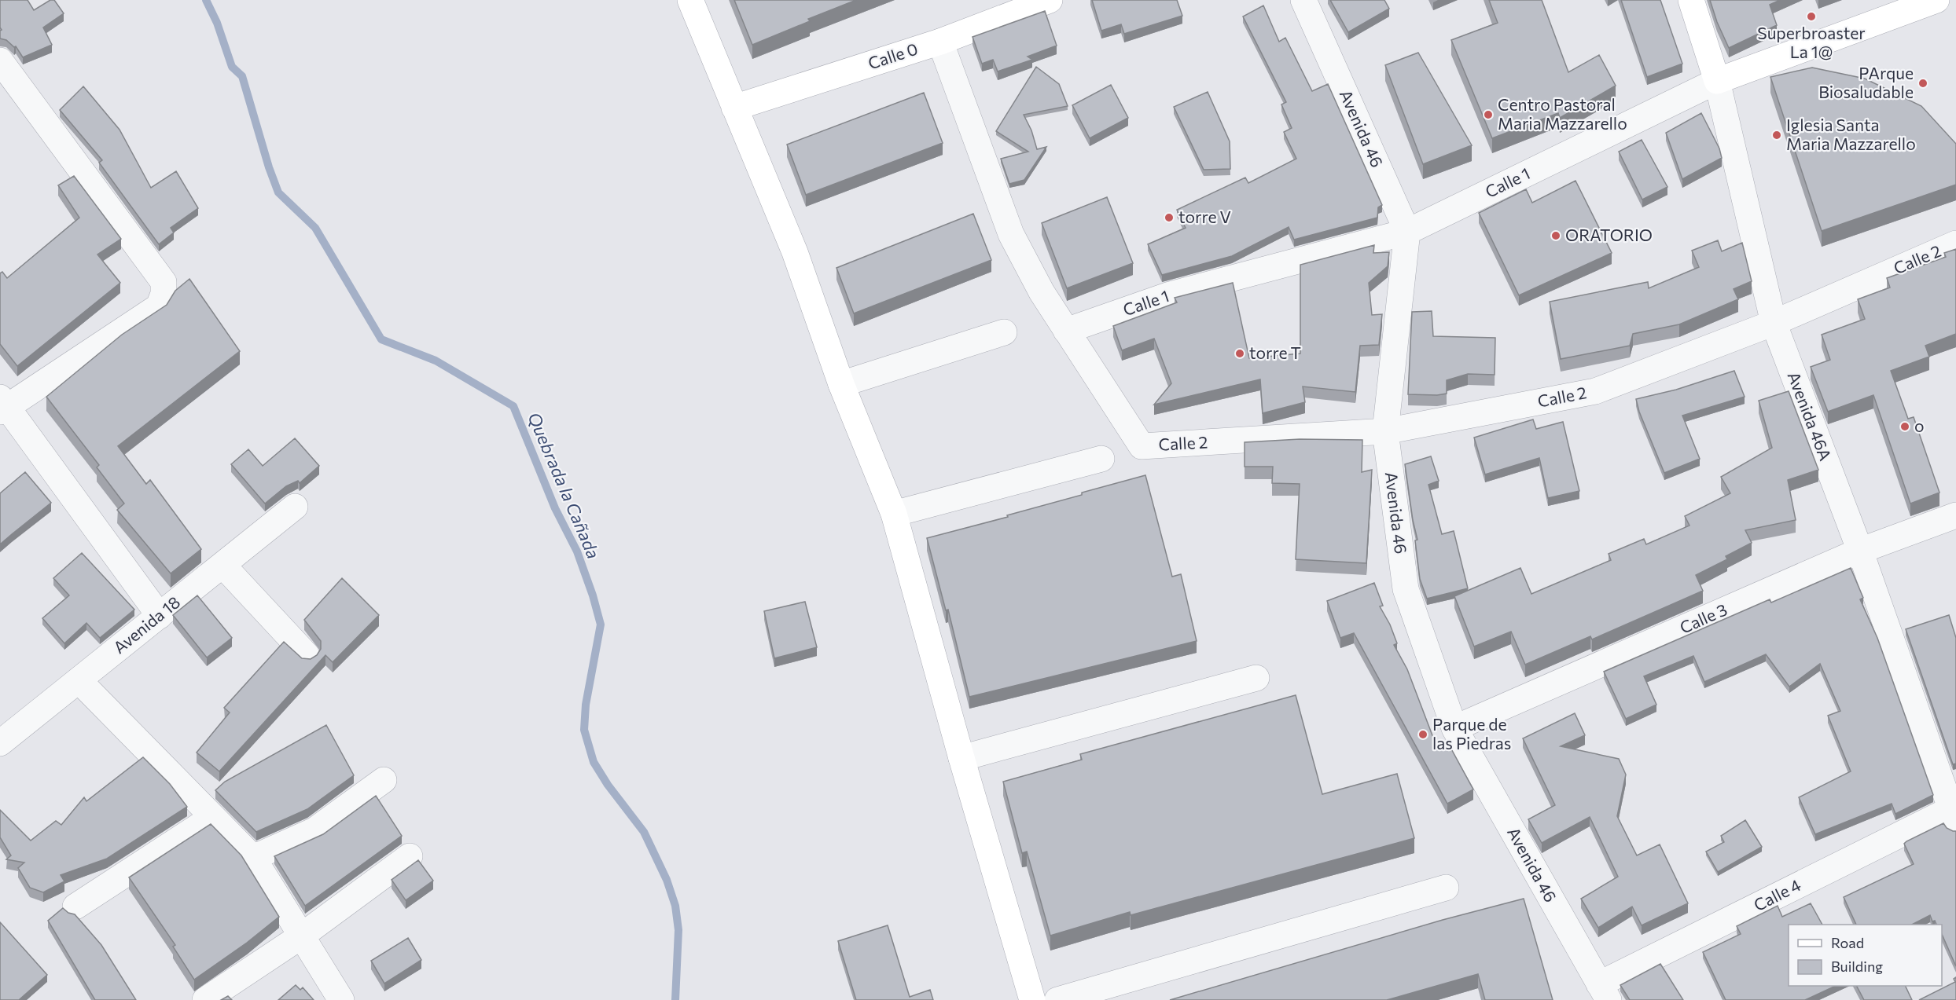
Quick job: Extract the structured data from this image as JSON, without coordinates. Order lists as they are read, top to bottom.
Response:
{
  "streets": {
    "street": [
      "Calle 0",
      "Avenida 46",
      "Calle 1",
      "Calle 2",
      "Avenida 46A",
      "Calle 3",
      "Avenida 18",
      "Calle 4"
    ]
  },
  "crossings": [
    ["Avenida 46", "Calle 1"],
    ["Avenida 46", "Calle 2"],
    ["Avenida 46", "Calle 3"],
    ["Avenida 46", "Calle 4"],
    ["Calle 1", "Calle 2"],
    ["Calle 1", "Avenida 46A"],
    ["Calle 2", "Avenida 46A"],
    ["Avenida 46A", "Calle 3"],
    ["Avenida 46A", "Calle 4"]
  ],
  "water": ["Quebrada la Cañada"],
  "places": [
    "Superbroaster La 1@",
    "PArque Biosaludable",
    "Centro Pastoral Maria Mazzarello",
    "Iglesia Santa Maria Mazzarello",
    "torre V",
    "ORATORIO",
    "torre T",
    "o",
    "Parque de las Piedras"
  ],
  "legend": ["Road", "Building"]
}
